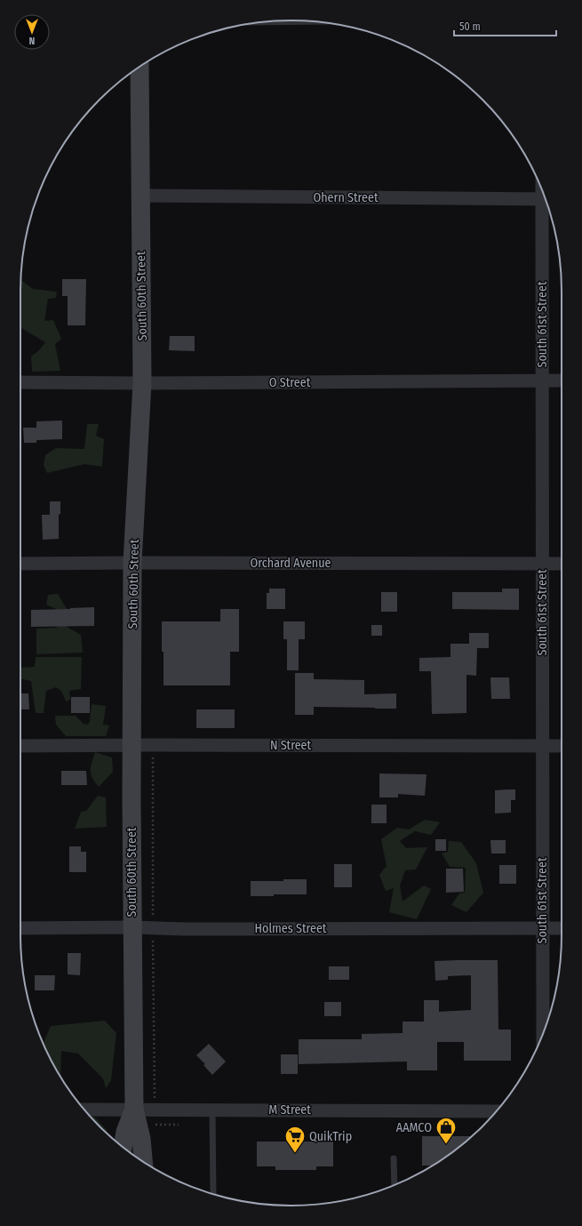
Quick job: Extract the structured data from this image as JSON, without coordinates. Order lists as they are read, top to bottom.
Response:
{
  "streets": {
    "main road": ["South 60th Street"],
    "street": [
      "Ohern Street",
      "South 61st Street",
      "O Street",
      "Orchard Avenue",
      "N Street",
      "Holmes Street",
      "M Street"
    ]
  },
  "crossings": [
    ["Ohern Street", "South 60th Street"],
    ["South 60th Street", "O Street"],
    ["South 60th Street", "Orchard Avenue"],
    ["South 60th Street", "N Street"],
    ["South 60th Street", "Holmes Street"],
    ["South 60th Street", "M Street"],
    ["South 61st Street", "O Street"],
    ["South 61st Street", "Orchard Avenue"],
    ["South 61st Street", "N Street"],
    ["South 61st Street", "Holmes Street"]
  ],
  "places": {
    "shop": ["AAMCO"],
    "supermarket": ["QuikTrip"]
  },
  "scale_bar": "50 m",
  "north": "bottom"
}
